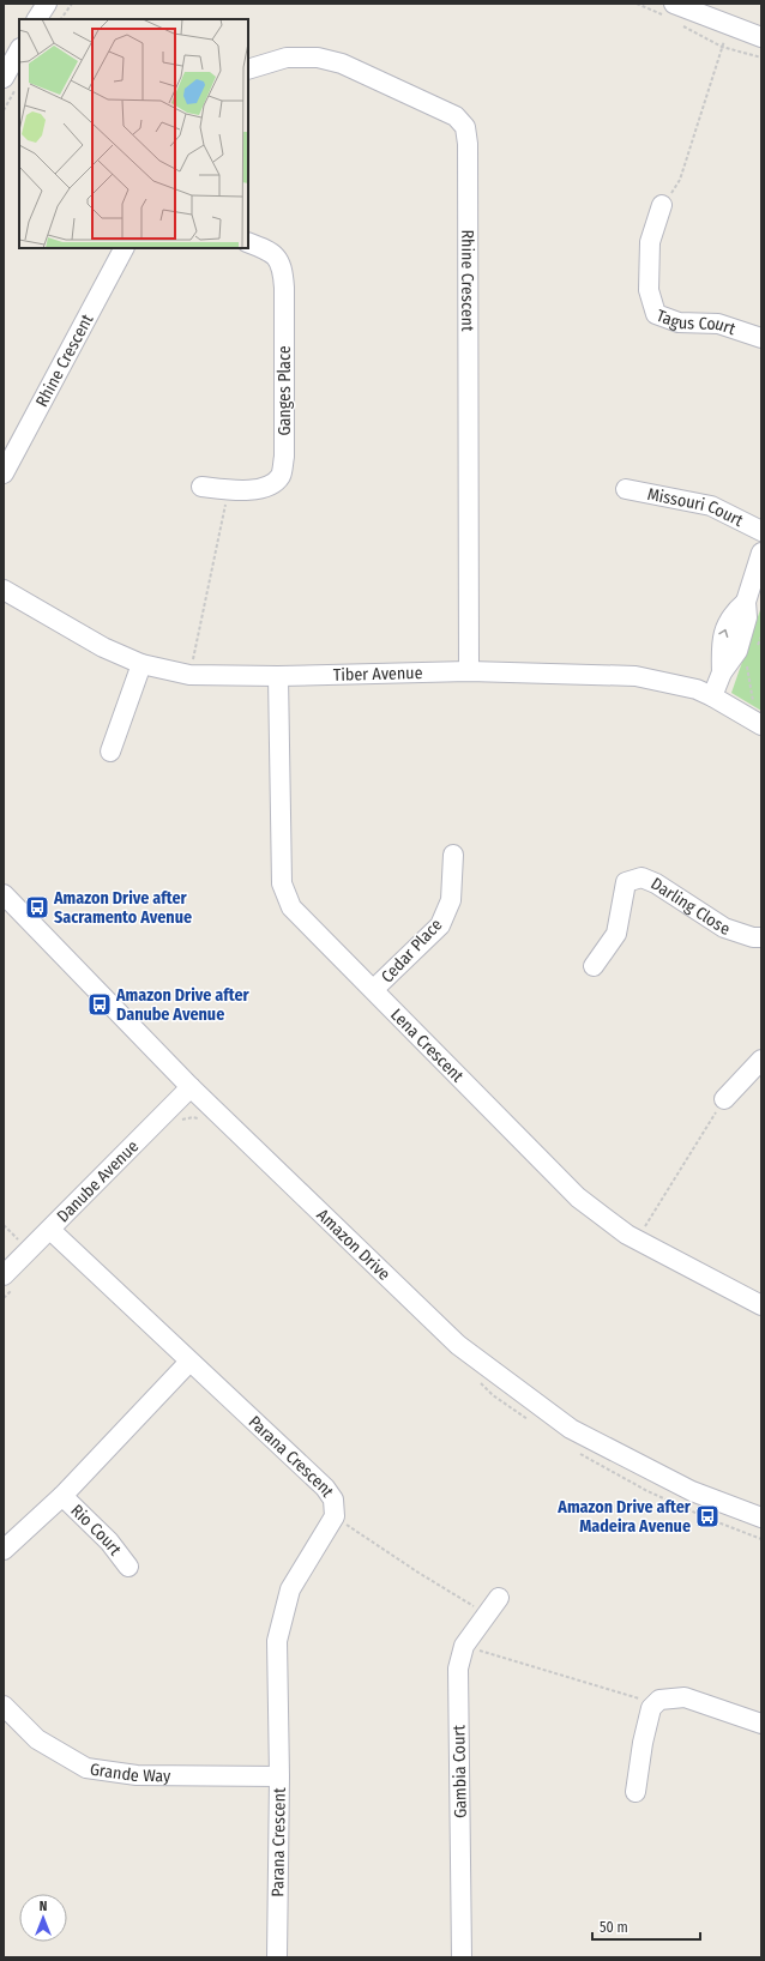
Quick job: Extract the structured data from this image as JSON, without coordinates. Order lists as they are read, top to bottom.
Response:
{
  "streets": {
    "street": [
      "Rhine Crescent",
      "Tagus Court",
      "Ganges Place",
      "Missouri Court",
      "Tiber Avenue",
      "Darling Close",
      "Cedar Place",
      "Lena Crescent",
      "Danube Avenue",
      "Amazon Drive",
      "Parana Crescent",
      "Rio Court",
      "Grande Way",
      "Gambia Court"
    ]
  },
  "crossings": [
    ["Rhine Crescent", "Tiber Avenue"],
    ["Tiber Avenue", "Lena Crescent"],
    ["Cedar Place", "Lena Crescent"],
    ["Danube Avenue", "Amazon Drive"],
    ["Danube Avenue", "Parana Crescent"],
    ["Parana Crescent", "Grande Way"]
  ],
  "places": {
    "bus stop": ["Amazon Drive after Sacramento Avenue", "Amazon Drive after Danube Avenue", "Amazon Drive after Madeira Avenue"]
  },
  "scale_bar": "50 m",
  "north": "top"
}
